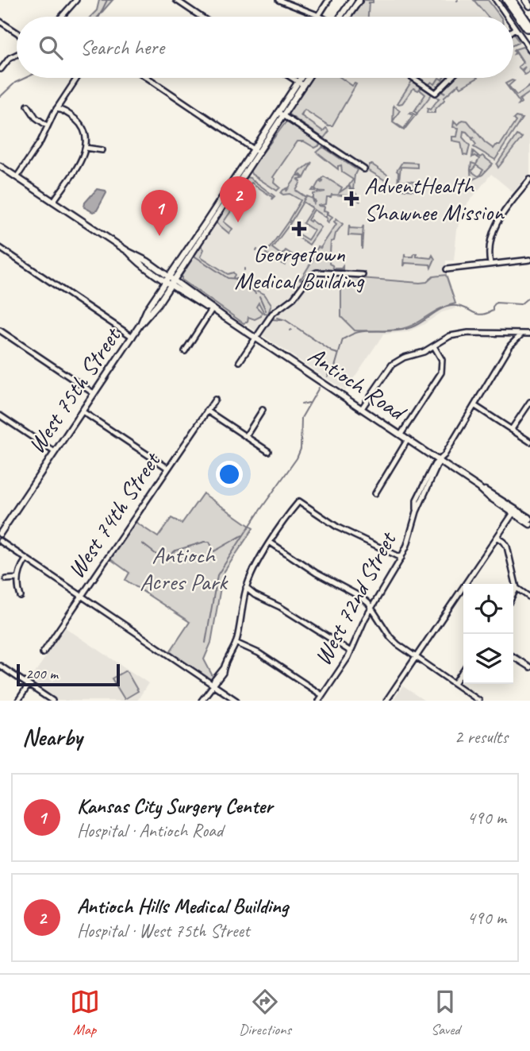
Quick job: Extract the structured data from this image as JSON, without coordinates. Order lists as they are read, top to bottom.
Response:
{
  "streets": {
    "main road": ["Antioch Road", "West 75th Street"],
    "street": ["West 74th Street", "West 72nd Street"]
  },
  "crossings": [
    ["Antioch Road", "West 75th Street"],
    ["Antioch Road", "West 72nd Street"]
  ],
  "parks": ["Antioch Acres Park"],
  "places": {
    "health": ["AdventHealth Shawnee Mission", "Georgetown Medical Building"]
  },
  "scale_bar": "200 m",
  "page": {
    "search": "Search here",
    "pins": ["2", "1"],
    "scale": "200 m",
    "heading": ["Nearby", "2 results"],
    "list": [
      {
        "mark": "1",
        "name": "Kansas City Surgery Center",
        "note": "Hospital · Antioch Road",
        "value": "490 m"
      },
      {
        "mark": "2",
        "name": "Antioch Hills Medical Building",
        "note": "Hospital · West 75th Street",
        "value": "490 m"
      }
    ],
    "nav": ["Map", "Directions", "Saved"]
  }
}
